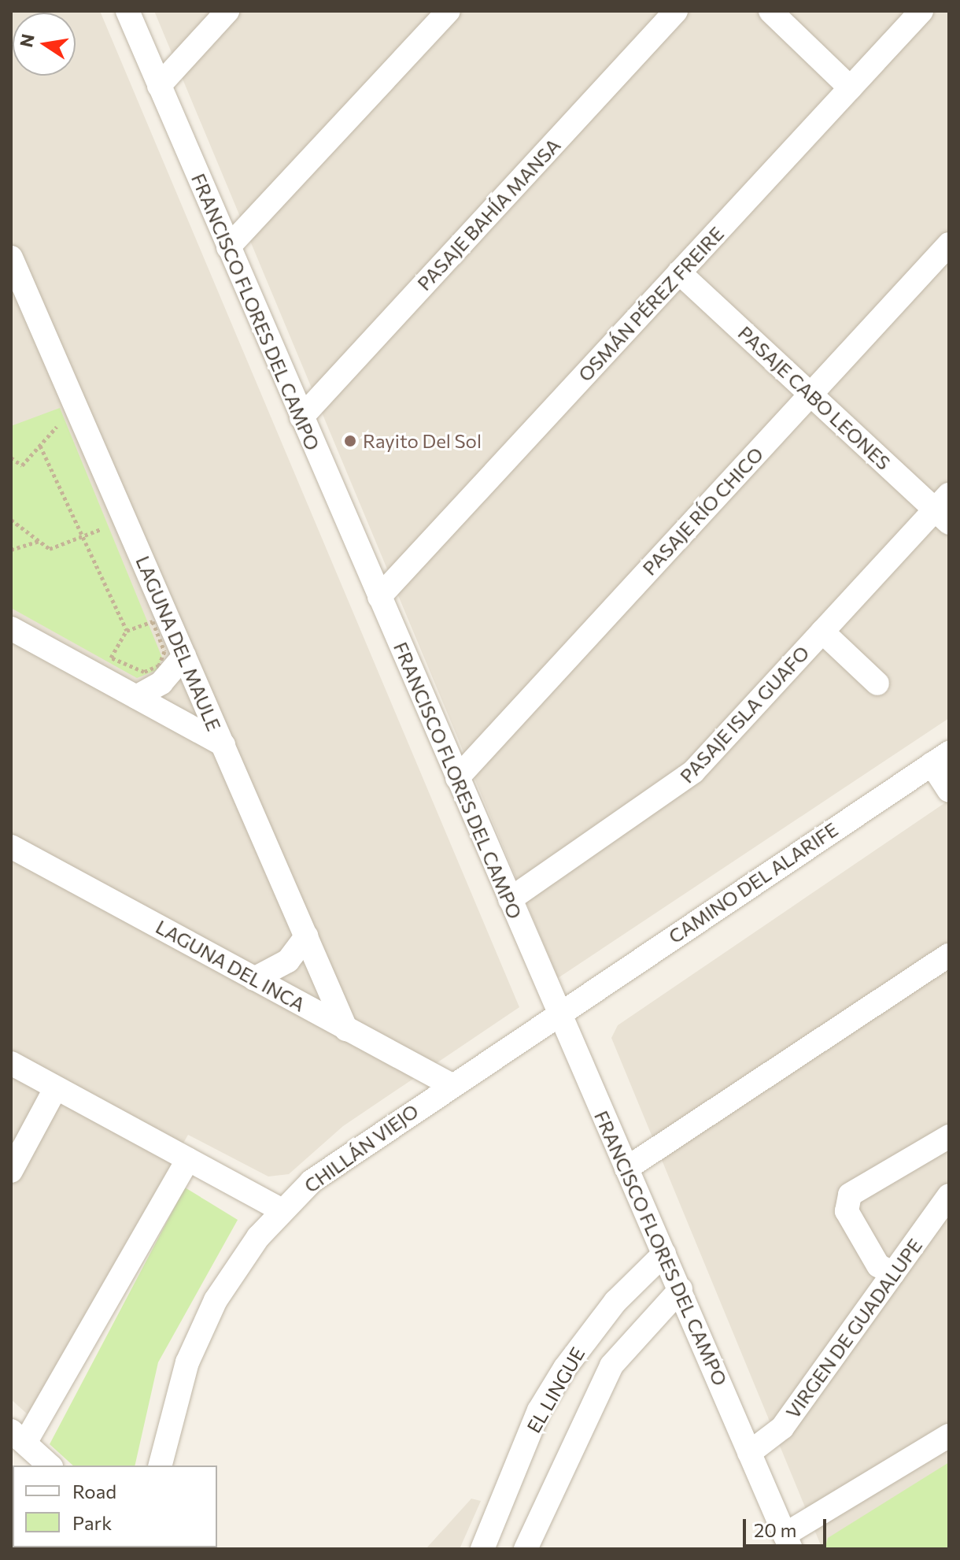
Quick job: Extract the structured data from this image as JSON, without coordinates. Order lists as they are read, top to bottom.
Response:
{
  "streets": {
    "street": [
      "PASAJE BAHÍA MANSA",
      "OSMÁN PÉREZ FREIRE",
      "FRANCISCO FLORES DEL CAMPO",
      "PASAJE CABO LEONES",
      "PASAJE RÍO CHICO",
      "LAGUNA DEL MAULE",
      "PASAJE ISLA GUAFO",
      "CAMINO DEL ALARIFE",
      "LAGUNA DEL INCA",
      "CHILLÁN VIEJO",
      "VIRGEN DE GUADALUPE",
      "EL LINGUE"
    ]
  },
  "crossings": [
    ["PASAJE BAHÍA MANSA", "FRANCISCO FLORES DEL CAMPO"],
    ["OSMÁN PÉREZ FREIRE", "FRANCISCO FLORES DEL CAMPO"],
    ["OSMÁN PÉREZ FREIRE", "PASAJE CABO LEONES"],
    ["FRANCISCO FLORES DEL CAMPO", "PASAJE RÍO CHICO"],
    ["FRANCISCO FLORES DEL CAMPO", "PASAJE ISLA GUAFO"],
    ["FRANCISCO FLORES DEL CAMPO", "CAMINO DEL ALARIFE"],
    ["FRANCISCO FLORES DEL CAMPO", "CHILLÁN VIEJO"],
    ["FRANCISCO FLORES DEL CAMPO", "VIRGEN DE GUADALUPE"],
    ["FRANCISCO FLORES DEL CAMPO", "EL LINGUE"],
    ["PASAJE CABO LEONES", "PASAJE RÍO CHICO"],
    ["PASAJE CABO LEONES", "PASAJE ISLA GUAFO"],
    ["LAGUNA DEL MAULE", "LAGUNA DEL INCA"],
    ["CAMINO DEL ALARIFE", "CHILLÁN VIEJO"],
    ["LAGUNA DEL INCA", "CHILLÁN VIEJO"]
  ],
  "places": ["Rayito Del Sol"],
  "legend": ["Road", "Park"],
  "scale_bar": "20 m",
  "north": "left"
}
